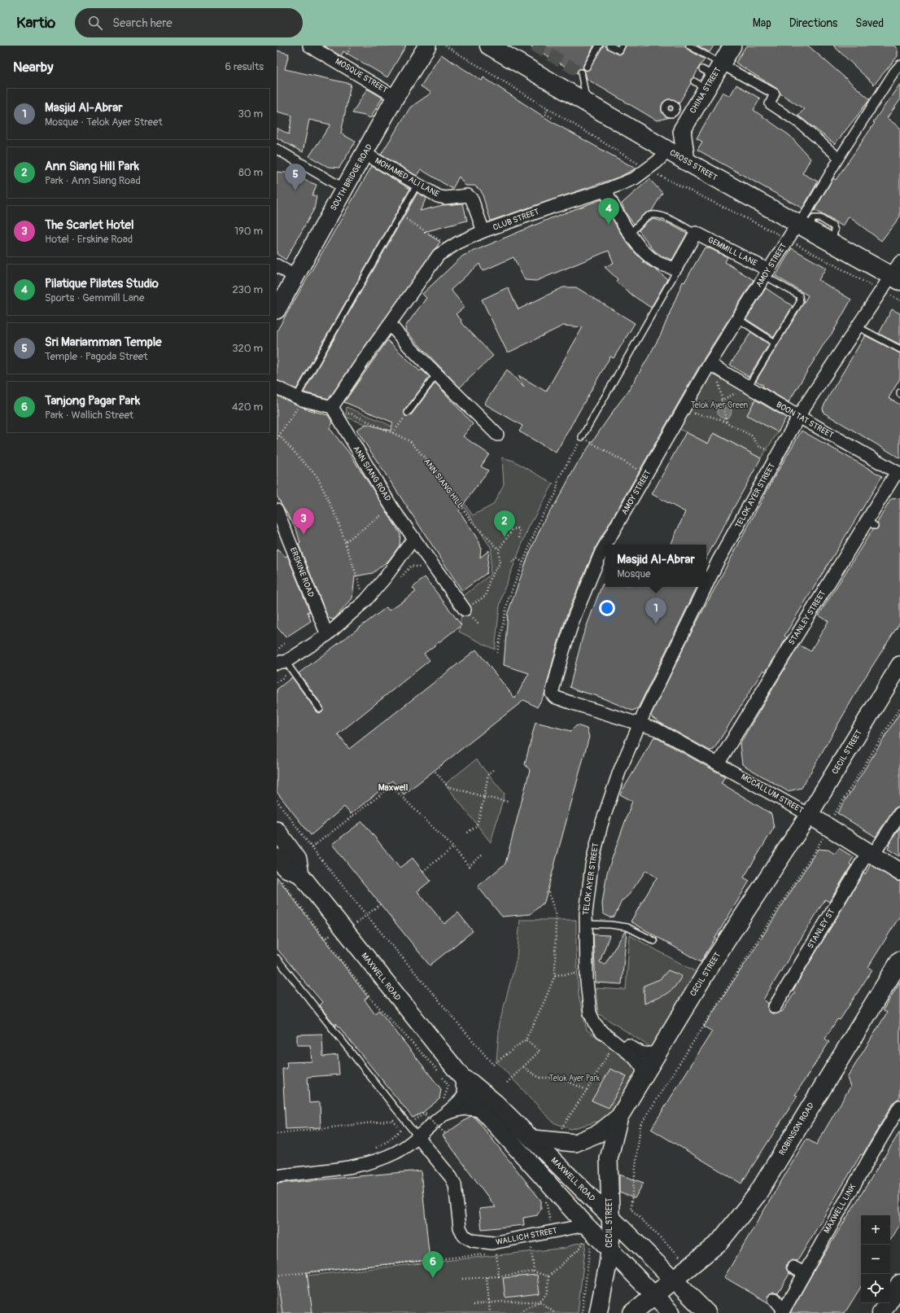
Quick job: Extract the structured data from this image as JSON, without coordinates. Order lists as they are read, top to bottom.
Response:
{
  "streets": {
    "main road": [
      "CHINA STREET",
      "CROSS STREET",
      "SOUTH BRIDGE ROAD",
      "CECIL STREET",
      "MCCALLUM STREET",
      "MAXWELL ROAD",
      "ROBINSON ROAD"
    ],
    "street": [
      "MOSQUE STREET",
      "MOHAMED ALI LANE",
      "CLUB STREET",
      "GEMMILL LANE",
      "AMOY STREET",
      "BOON TAT STREET",
      "ANN SIANG ROAD",
      "TELOK AYER STREET",
      "ERSKINE ROAD",
      "STANLEY STREET",
      "STANLEY ST",
      "MAXWELL LINK",
      "WALLICH STREET"
    ],
    "path": ["ANN SIANG HILL"]
  },
  "crossings": [
    ["MOSQUE STREET", "SOUTH BRIDGE ROAD"],
    ["CROSS STREET", "CLUB STREET"],
    ["CROSS STREET", "AMOY STREET"],
    ["CROSS STREET", "TELOK AYER STREET"],
    ["SOUTH BRIDGE ROAD", "MOHAMED ALI LANE"],
    ["MOHAMED ALI LANE", "CLUB STREET"],
    ["CLUB STREET", "ANN SIANG ROAD"],
    ["CLUB STREET", "ANN SIANG HILL"],
    ["GEMMILL LANE", "AMOY STREET"],
    ["AMOY STREET", "BOON TAT STREET"],
    ["AMOY STREET", "TELOK AYER STREET"],
    ["AMOY STREET", "MCCALLUM STREET"],
    ["BOON TAT STREET", "TELOK AYER STREET"],
    ["BOON TAT STREET", "STANLEY STREET"],
    ["ANN SIANG ROAD", "ANN SIANG HILL"],
    ["TELOK AYER STREET", "CECIL STREET"],
    ["TELOK AYER STREET", "MCCALLUM STREET"],
    ["STANLEY STREET", "MCCALLUM STREET"],
    ["CECIL STREET", "MCCALLUM STREET"],
    ["CECIL STREET", "MAXWELL ROAD"],
    ["MCCALLUM STREET", "STANLEY ST"],
    ["MAXWELL ROAD", "ROBINSON ROAD"],
    ["MAXWELL ROAD", "WALLICH STREET"]
  ],
  "districts": ["Maxwell"],
  "parks": ["Telok Ayer Green", "Telok Ayer Park"],
  "page": {
    "header": "Kartio",
    "search": "Search here",
    "nav": ["Map", "Directions", "Saved"],
    "heading": ["Nearby", "6 results"],
    "list": [
      {
        "mark": "1",
        "name": "Masjid Al-Abrar",
        "note": "Mosque · Telok Ayer Street",
        "value": "30 m"
      },
      {
        "mark": "2",
        "name": "Ann Siang Hill Park",
        "note": "Park · Ann Siang Road",
        "value": "80 m"
      },
      {
        "mark": "3",
        "name": "The Scarlet Hotel",
        "note": "Hotel · Erskine Road",
        "value": "190 m"
      },
      {
        "mark": "4",
        "name": "Pilatique Pilates Studio",
        "note": "Sports · Gemmill Lane",
        "value": "230 m"
      },
      {
        "mark": "5",
        "name": "Sri Mariamman Temple",
        "note": "Temple · Pagoda Street",
        "value": "320 m"
      },
      {
        "mark": "6",
        "name": "Tanjong Pagar Park",
        "note": "Park · Wallich Street",
        "value": "420 m"
      }
    ],
    "pins": [
      "5",
      "4",
      "3",
      "2",
      "1",
      "6"
    ],
    "popup": ["Masjid Al-Abrar", "Mosque"],
    "map_buttons": ["+", "−"]
  }
}
